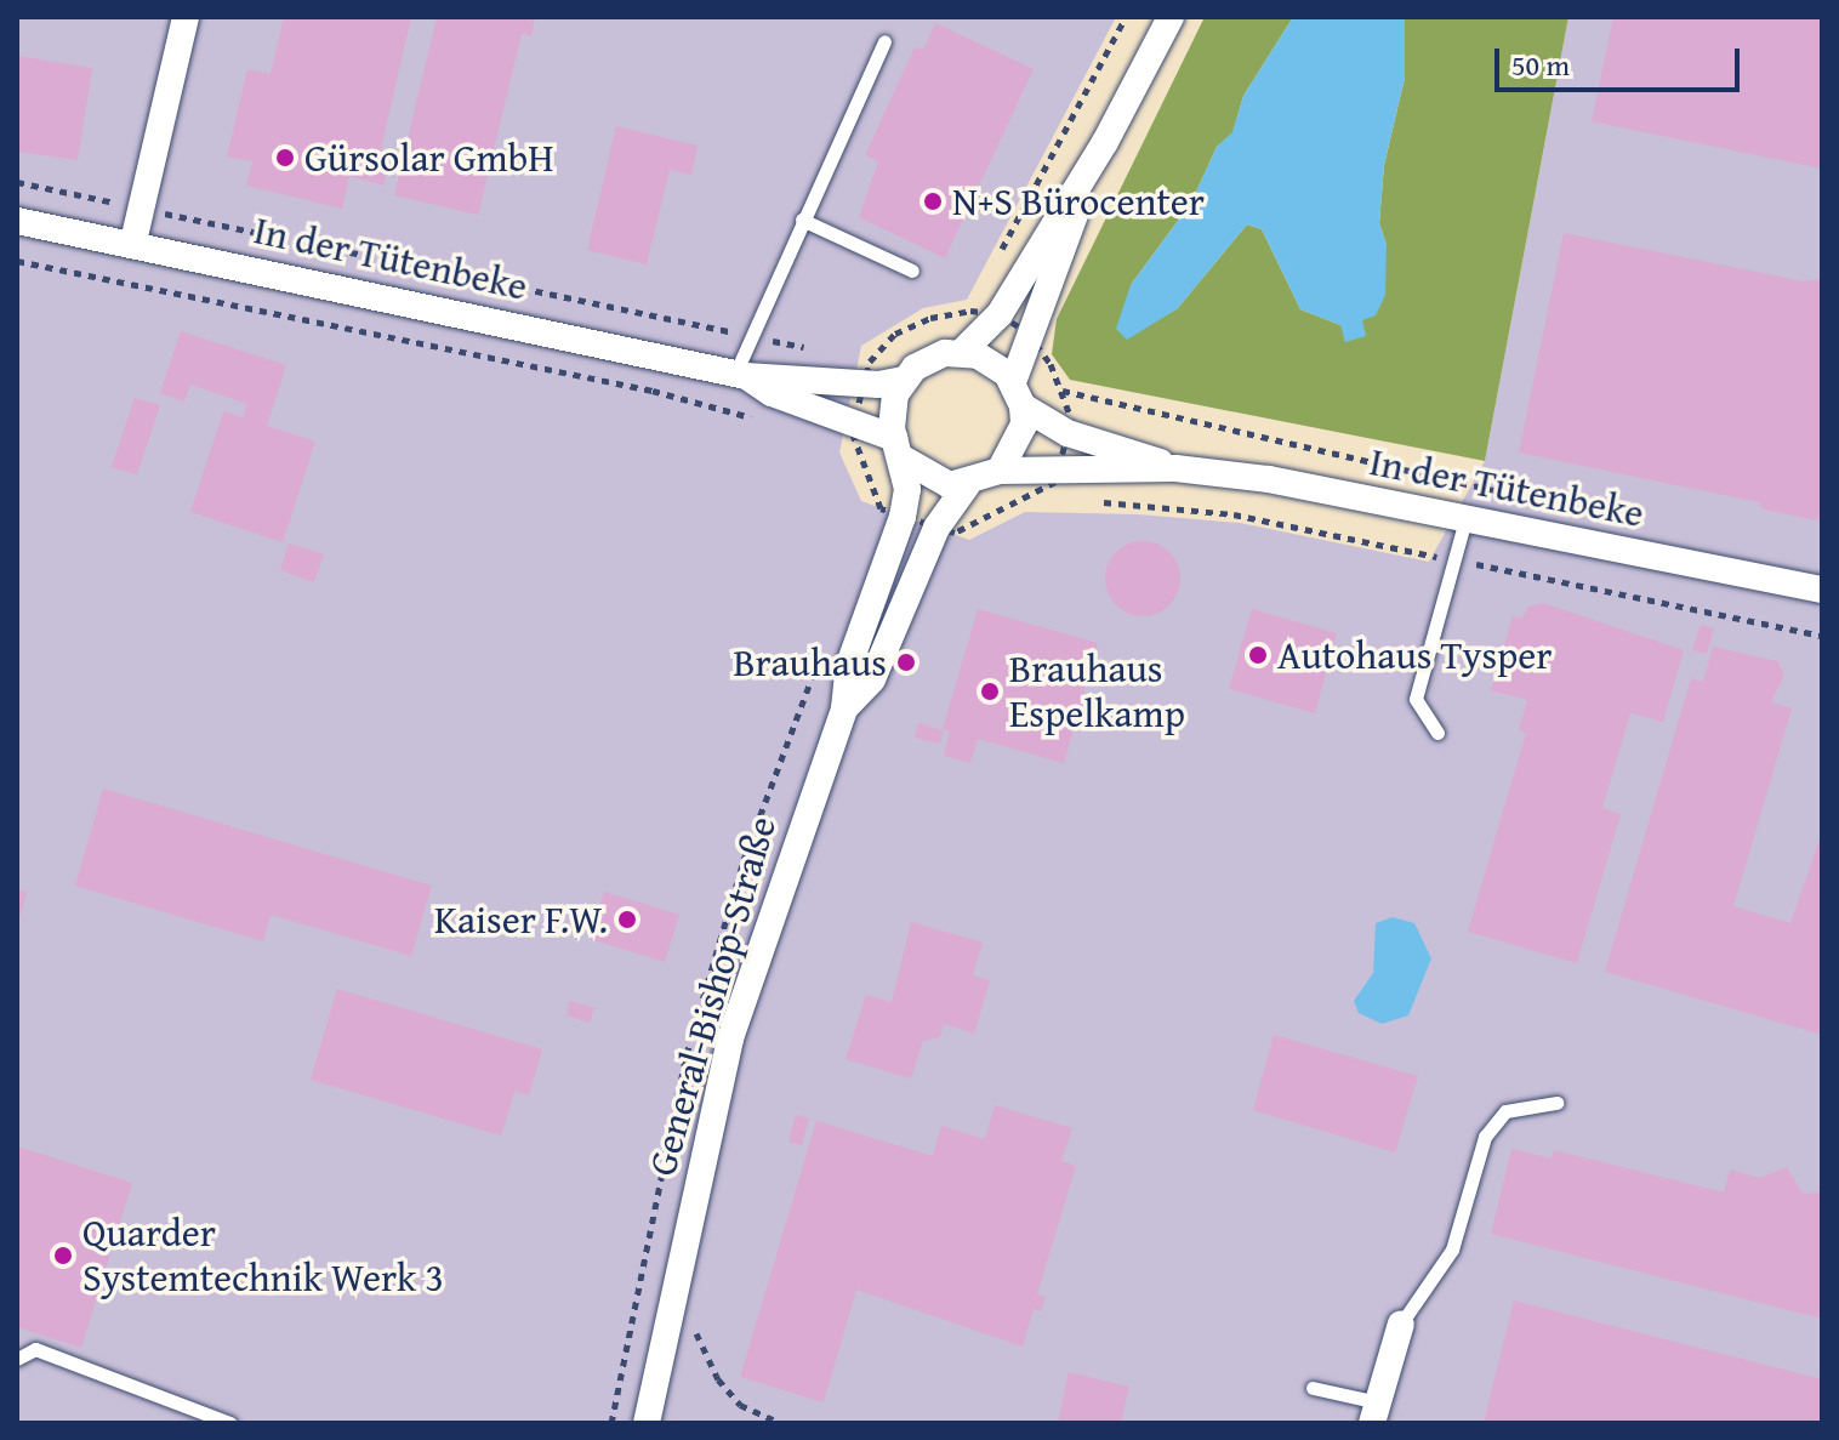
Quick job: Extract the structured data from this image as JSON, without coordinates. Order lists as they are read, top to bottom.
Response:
{
  "streets": {
    "street": ["In der Tütenbeke", "General-Bishop-Straße"]
  },
  "crossings": [
    ["In der Tütenbeke", "General-Bishop-Straße"]
  ],
  "places": [
    "Gürsolar GmbH",
    "N+S Bürocenter",
    "Autohaus Tysper",
    "Brauhaus",
    "Brauhaus Espelkamp",
    "Kaiser F.W.",
    "Quarder Systemtechnik Werk 3"
  ],
  "scale_bar": "50 m"
}
